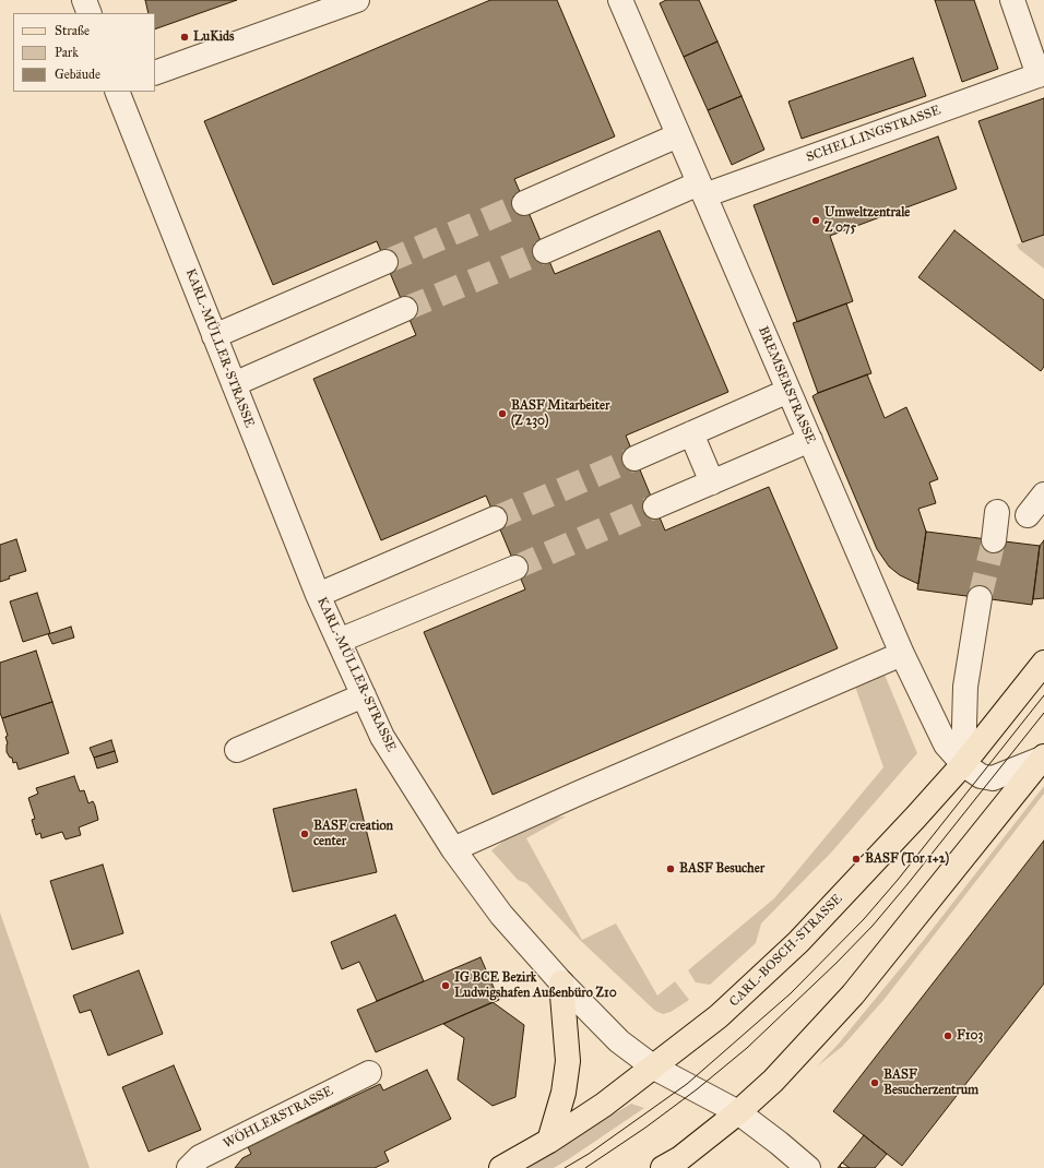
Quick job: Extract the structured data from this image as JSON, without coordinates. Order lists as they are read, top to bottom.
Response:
{
  "streets": {
    "main road": ["CARL-BOSCH-STRASSE"],
    "street": [
      "SCHELLINGSTRASSE",
      "KARL-MÜLLER-STRASSE",
      "BREMSERSTRASSE",
      "WÖHLERSTRASSE"
    ]
  },
  "crossings": [
    ["SCHELLINGSTRASSE", "BREMSERSTRASSE"],
    ["KARL-MÜLLER-STRASSE", "CARL-BOSCH-STRASSE"],
    ["BREMSERSTRASSE", "CARL-BOSCH-STRASSE"]
  ],
  "places": [
    "LuKids",
    "Umweltzentrale Z 075",
    "BASF Mitarbeiter (Z 230)",
    "BASF creation center",
    "BASF (Tor 1+2)",
    "BASF Besucher",
    "IG BCE Bezirk Ludwigshafen Außenbüro Z10",
    "F103",
    "BASF Besucherzentrum"
  ],
  "legend": ["Straße", "Park", "Gebäude"]
}
